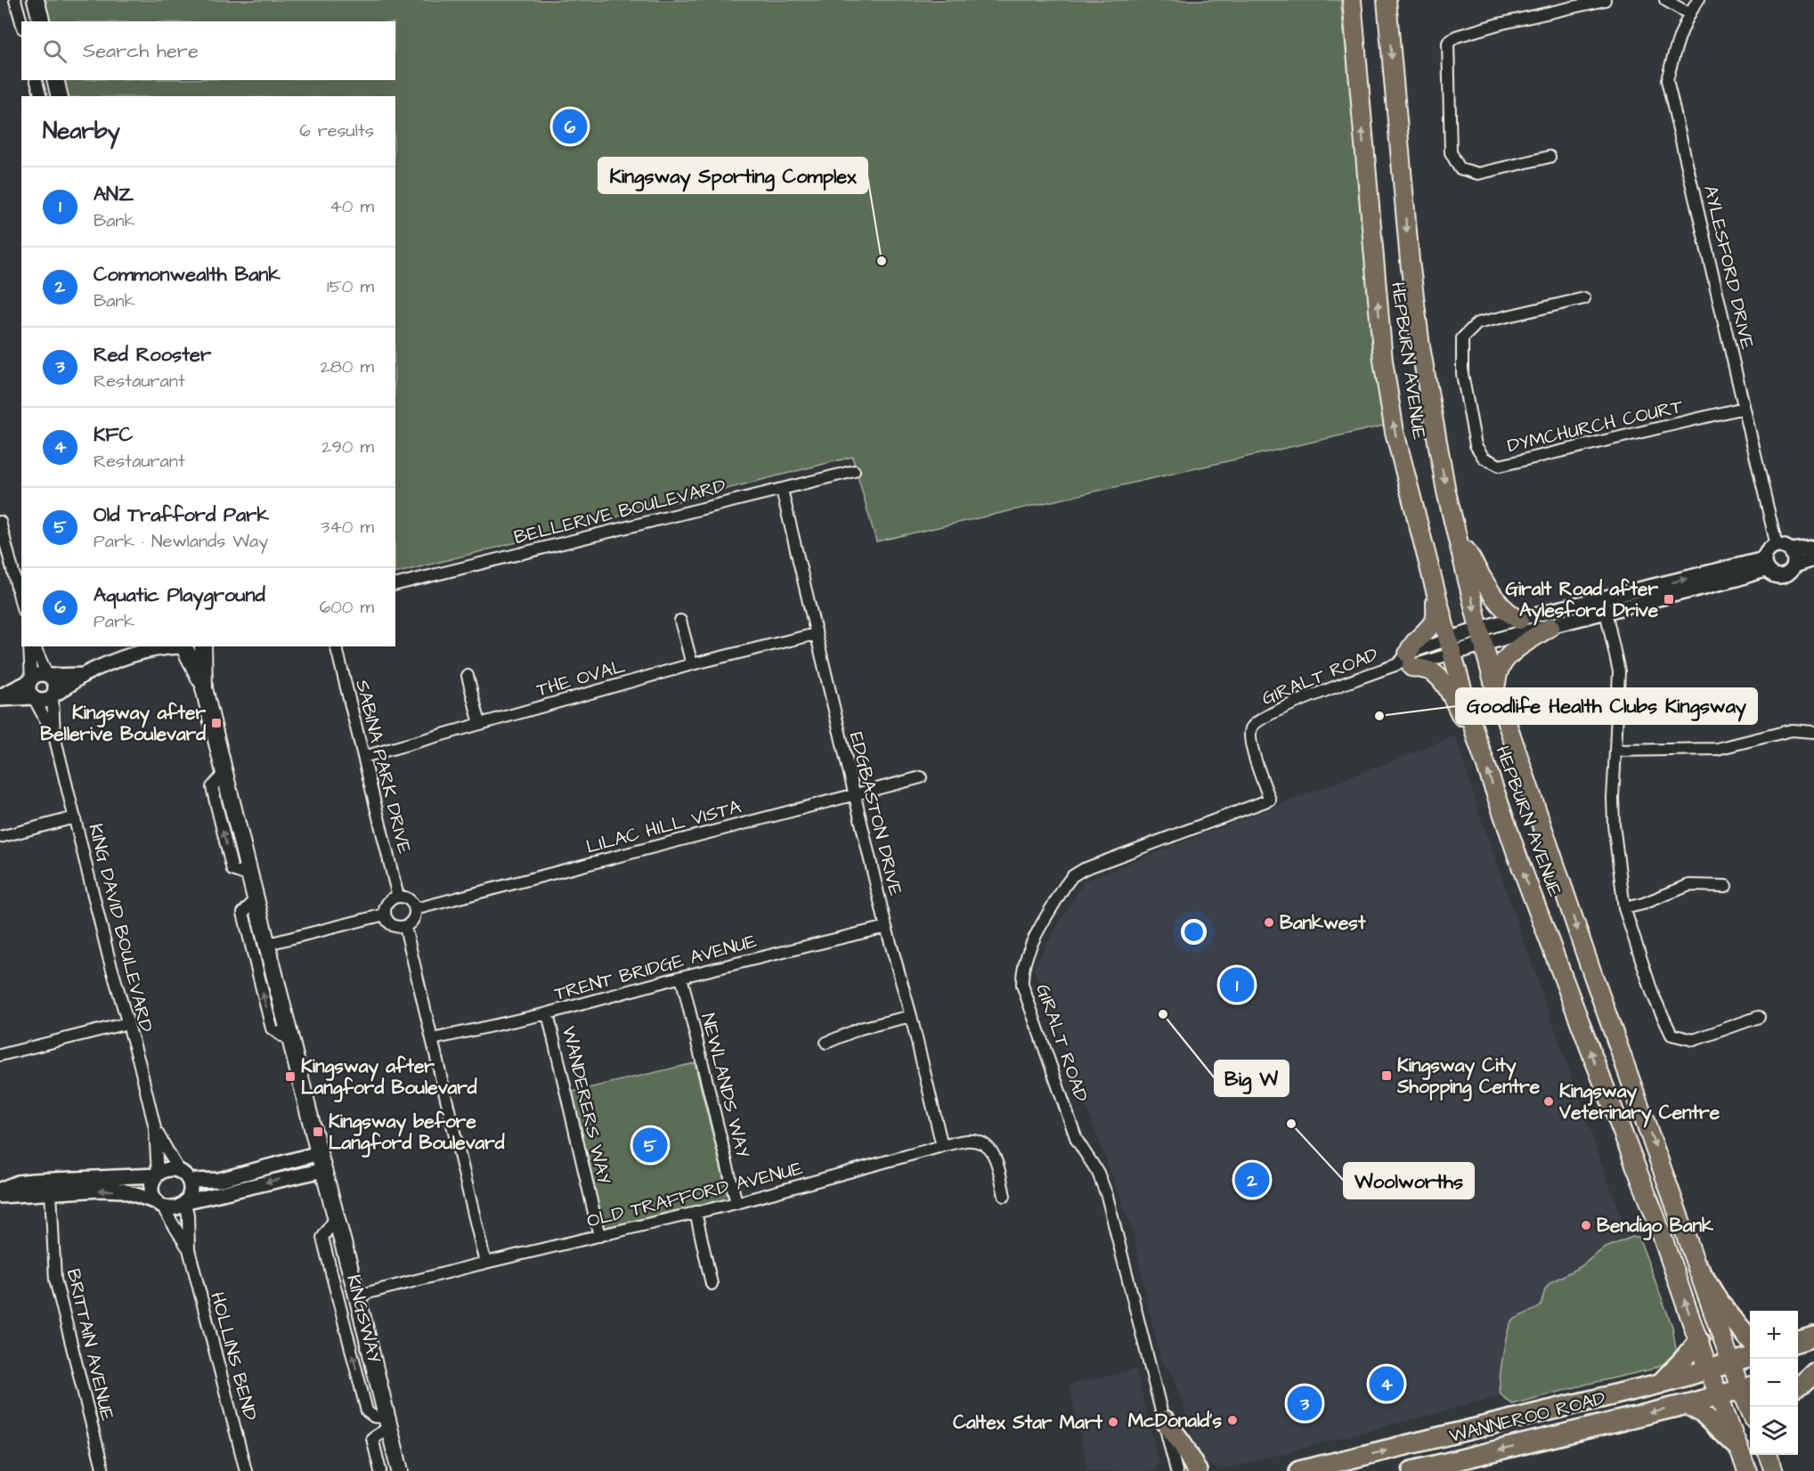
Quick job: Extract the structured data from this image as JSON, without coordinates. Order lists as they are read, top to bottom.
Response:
{
  "streets": {
    "highway": ["WANNEROO ROAD"],
    "main road": ["HEPBURN AVENUE", "KINGSWAY"],
    "street": [
      "AYLESFORD DRIVE",
      "DYMCHURCH COURT",
      "BELLERIVE BOULEVARD",
      "GIRALT ROAD",
      "THE OVAL",
      "SABINA PARK DRIVE",
      "EDGBASTON DRIVE",
      "LILAC HILL VISTA",
      "KING DAVID BOULEVARD",
      "TRENT BRIDGE AVENUE",
      "NEWLANDS WAY",
      "WANDERERS WAY",
      "OLD TRAFFORD AVENUE",
      "BRITTAIN AVENUE",
      "HOLLINS BEND"
    ]
  },
  "crossings": [
    ["AYLESFORD DRIVE", "DYMCHURCH COURT"],
    ["AYLESFORD DRIVE", "GIRALT ROAD"],
    ["HEPBURN AVENUE", "GIRALT ROAD"],
    ["HEPBURN AVENUE", "WANNEROO ROAD"],
    ["BELLERIVE BOULEVARD", "EDGBASTON DRIVE"],
    ["THE OVAL", "SABINA PARK DRIVE"],
    ["THE OVAL", "EDGBASTON DRIVE"],
    ["SABINA PARK DRIVE", "LILAC HILL VISTA"],
    ["EDGBASTON DRIVE", "LILAC HILL VISTA"],
    ["EDGBASTON DRIVE", "TRENT BRIDGE AVENUE"],
    ["EDGBASTON DRIVE", "OLD TRAFFORD AVENUE"],
    ["KING DAVID BOULEVARD", "HOLLINS BEND"],
    ["TRENT BRIDGE AVENUE", "NEWLANDS WAY"],
    ["TRENT BRIDGE AVENUE", "WANDERERS WAY"],
    ["NEWLANDS WAY", "OLD TRAFFORD AVENUE"],
    ["WANDERERS WAY", "OLD TRAFFORD AVENUE"],
    ["OLD TRAFFORD AVENUE", "KINGSWAY"]
  ],
  "places": {
    "other": [
      "Kingsway Sporting Complex",
      "Goodlife Health Clubs Kingsway",
      "Bankwest",
      "Big W",
      "Kingsway Veterinary Centre",
      "Woolworths",
      "Bendigo Bank",
      "McDonald's",
      "Caltex Star Mart"
    ],
    "transit": [
      "Giralt Road after Aylesford Drive",
      "Kingsway after Bellerive Boulevard",
      "Kingsway City Shopping Centre",
      "Kingsway after Langford Boulevard",
      "Kingsway before Langford Boulevard"
    ]
  },
  "page": {
    "search": "Search here",
    "heading": ["Nearby", "6 results"],
    "pins": [
      "6",
      "1",
      "5",
      "2",
      "4",
      "3"
    ],
    "list": [
      {
        "mark": "1",
        "name": "ANZ",
        "note": "Bank",
        "value": "40 m"
      },
      {
        "mark": "2",
        "name": "Commonwealth Bank",
        "note": "Bank",
        "value": "150 m"
      },
      {
        "mark": "3",
        "name": "Red Rooster",
        "note": "Restaurant",
        "value": "280 m"
      },
      {
        "mark": "4",
        "name": "KFC",
        "note": "Restaurant",
        "value": "290 m"
      },
      {
        "mark": "5",
        "name": "Old Trafford Park",
        "note": "Park · Newlands Way",
        "value": "340 m"
      },
      {
        "mark": "6",
        "name": "Aquatic Playground",
        "note": "Park",
        "value": "600 m"
      }
    ],
    "map_buttons": ["+", "−"]
  }
}
